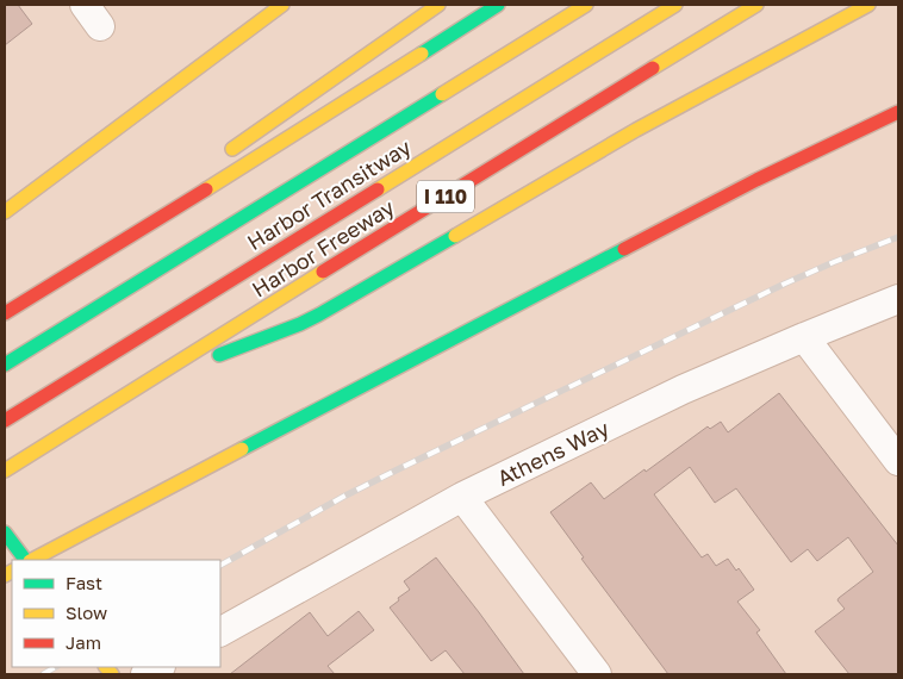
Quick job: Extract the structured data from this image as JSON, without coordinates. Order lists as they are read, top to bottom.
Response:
{
  "streets": {
    "main road": ["Harbor Transitway", "I 110", "Harbor Freeway"],
    "street": ["Athens Way"]
  },
  "legend": ["Fast", "Slow", "Jam"]
}
